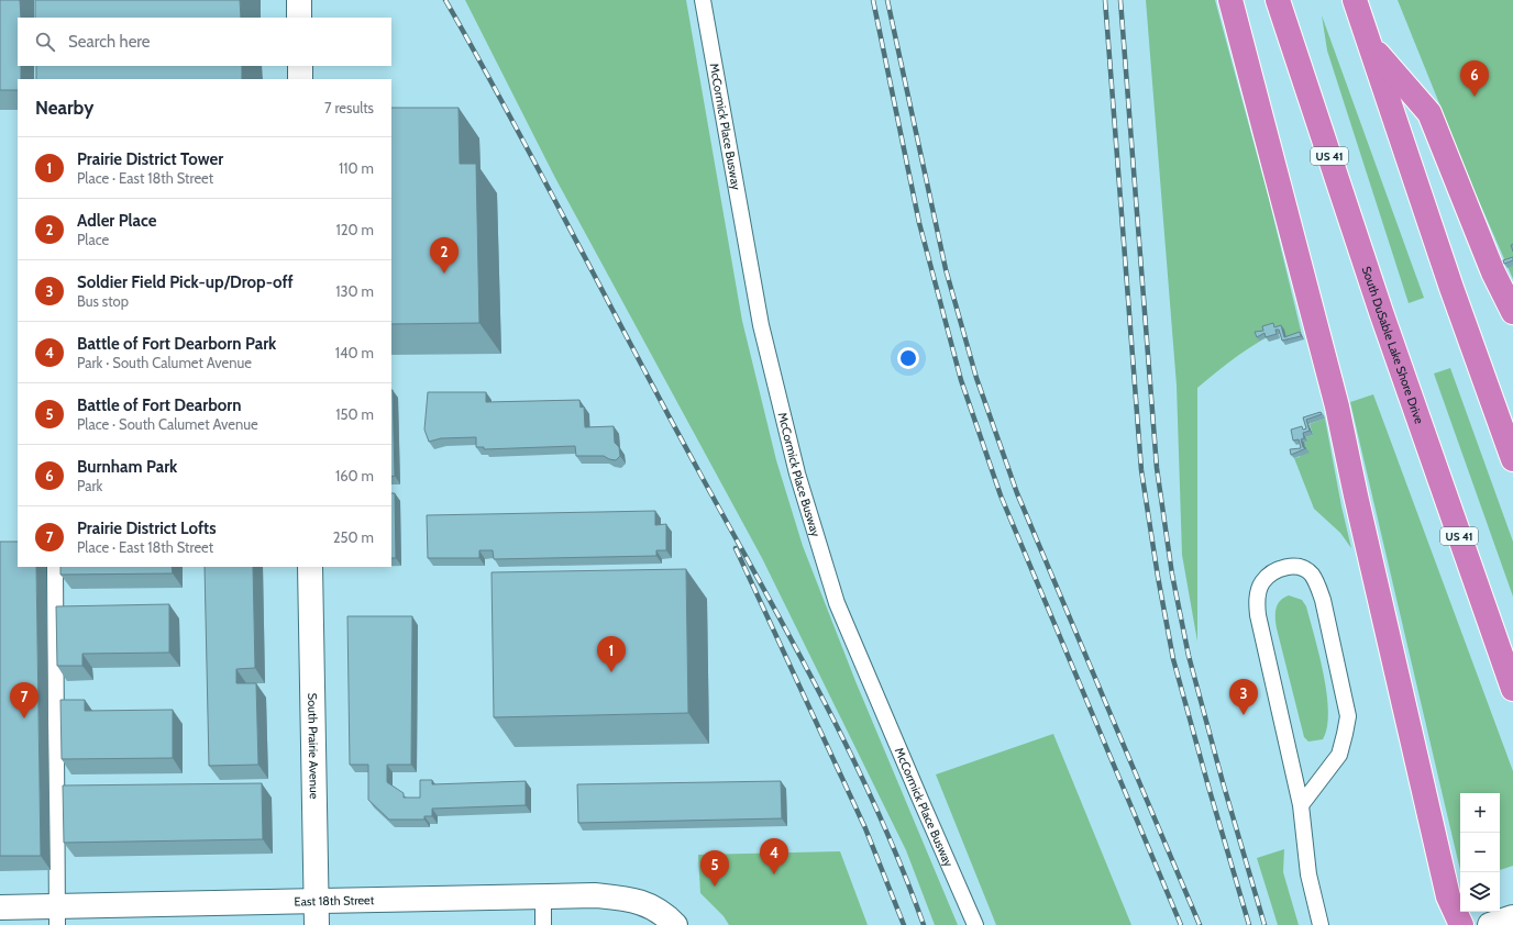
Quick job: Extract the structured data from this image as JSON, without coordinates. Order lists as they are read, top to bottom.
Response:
{
  "streets": {
    "highway": ["US 41", "South DuSable Lake Shore Drive"],
    "street": ["South Prairie Avenue", "East 18th Street"],
    "lane": ["McCormick Place Busway"]
  },
  "crossings": [
    ["South Prairie Avenue", "East 18th Street"]
  ],
  "page": {
    "search": "Search here",
    "pins": [
      "6",
      "2",
      "1",
      "3",
      "7",
      "4",
      "5"
    ],
    "heading": ["Nearby", "7 results"],
    "list": [
      {
        "mark": "1",
        "name": "Prairie District Tower",
        "note": "Place · East 18th Street",
        "value": "110 m"
      },
      {
        "mark": "2",
        "name": "Adler Place",
        "note": "Place",
        "value": "120 m"
      },
      {
        "mark": "3",
        "name": "Soldier Field Pick-up/Drop-off",
        "note": "Bus stop",
        "value": "130 m"
      },
      {
        "mark": "4",
        "name": "Battle of Fort Dearborn Park",
        "note": "Park · South Calumet Avenue",
        "value": "140 m"
      },
      {
        "mark": "5",
        "name": "Battle of Fort Dearborn",
        "note": "Place · South Calumet Avenue",
        "value": "150 m"
      },
      {
        "mark": "6",
        "name": "Burnham Park",
        "note": "Park",
        "value": "160 m"
      },
      {
        "mark": "7",
        "name": "Prairie District Lofts",
        "note": "Place · East 18th Street",
        "value": "250 m"
      }
    ],
    "map_buttons": ["+", "−"]
  }
}
